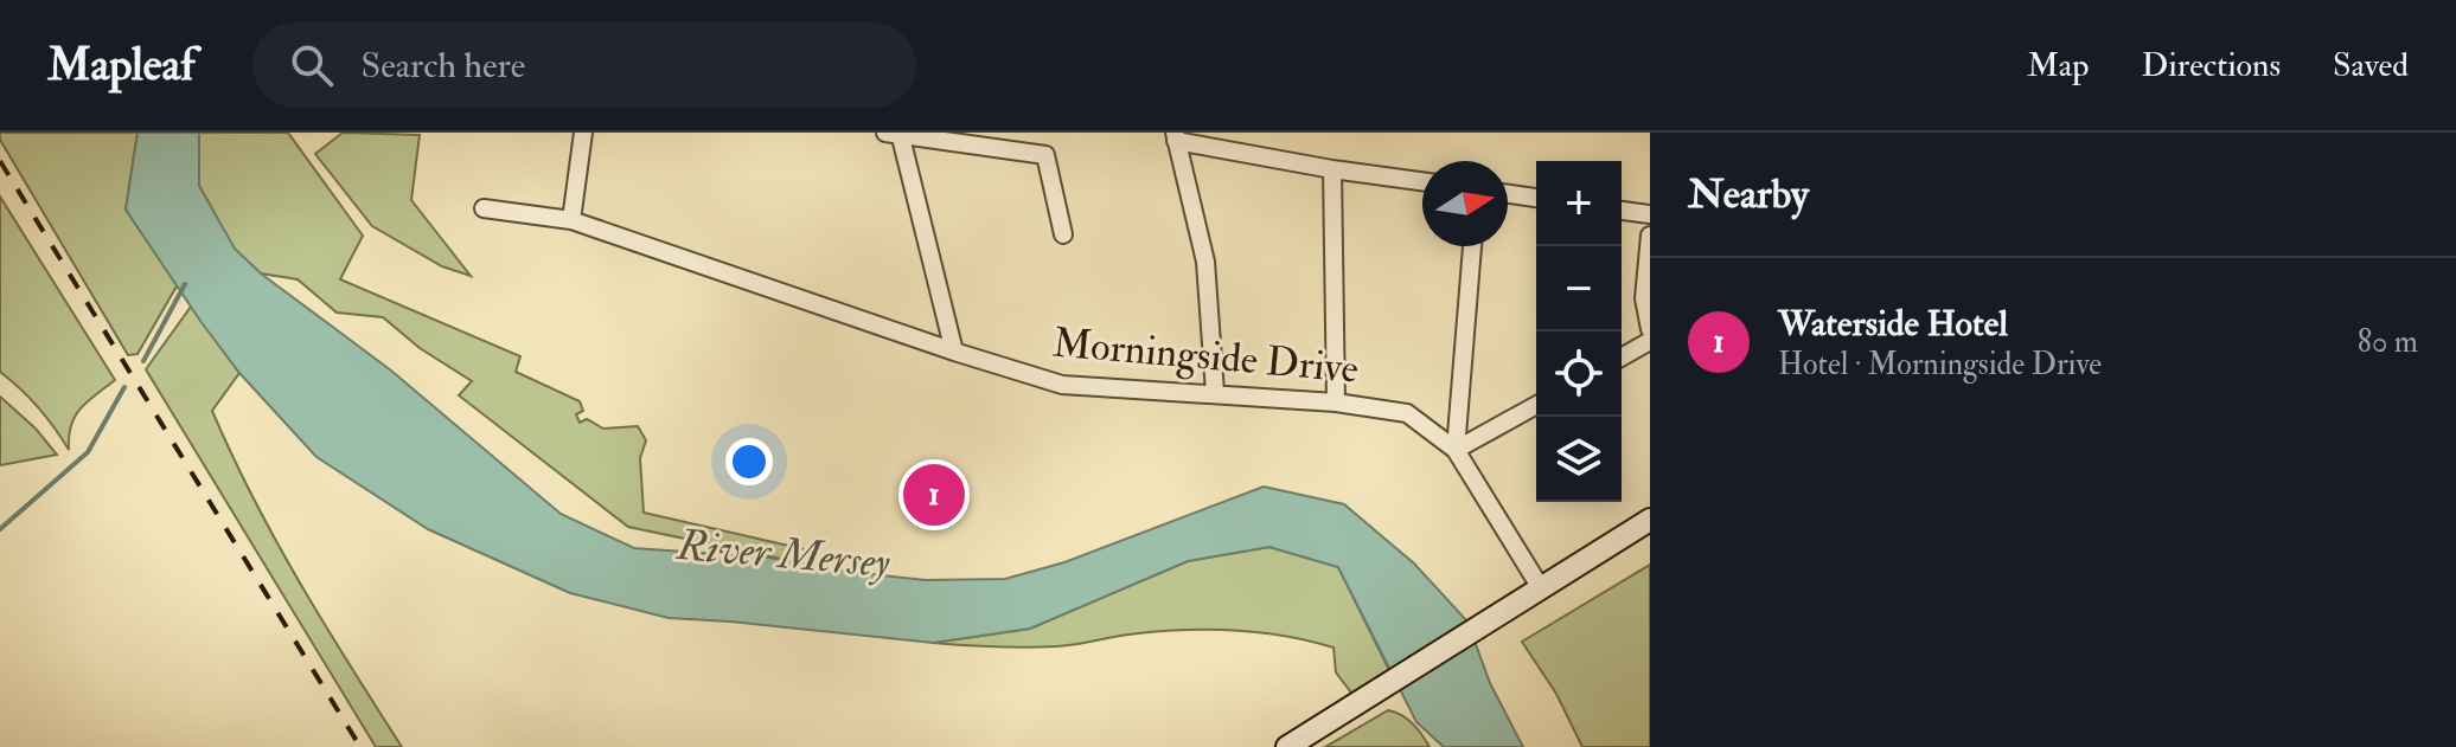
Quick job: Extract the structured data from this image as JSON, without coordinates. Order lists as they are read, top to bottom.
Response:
{
  "streets": {
    "street": ["Morningside Drive"]
  },
  "water": ["River Mersey"],
  "north": "right",
  "page": {
    "header": "Mapleaf",
    "search": "Search here",
    "nav": ["Map", "Directions", "Saved"],
    "heading": "Nearby",
    "map_buttons": ["+", "−"],
    "list": [
      {
        "mark": "1",
        "name": "Waterside Hotel",
        "note": "Hotel · Morningside Drive",
        "value": "80 m"
      }
    ],
    "pins": "1"
  }
}
